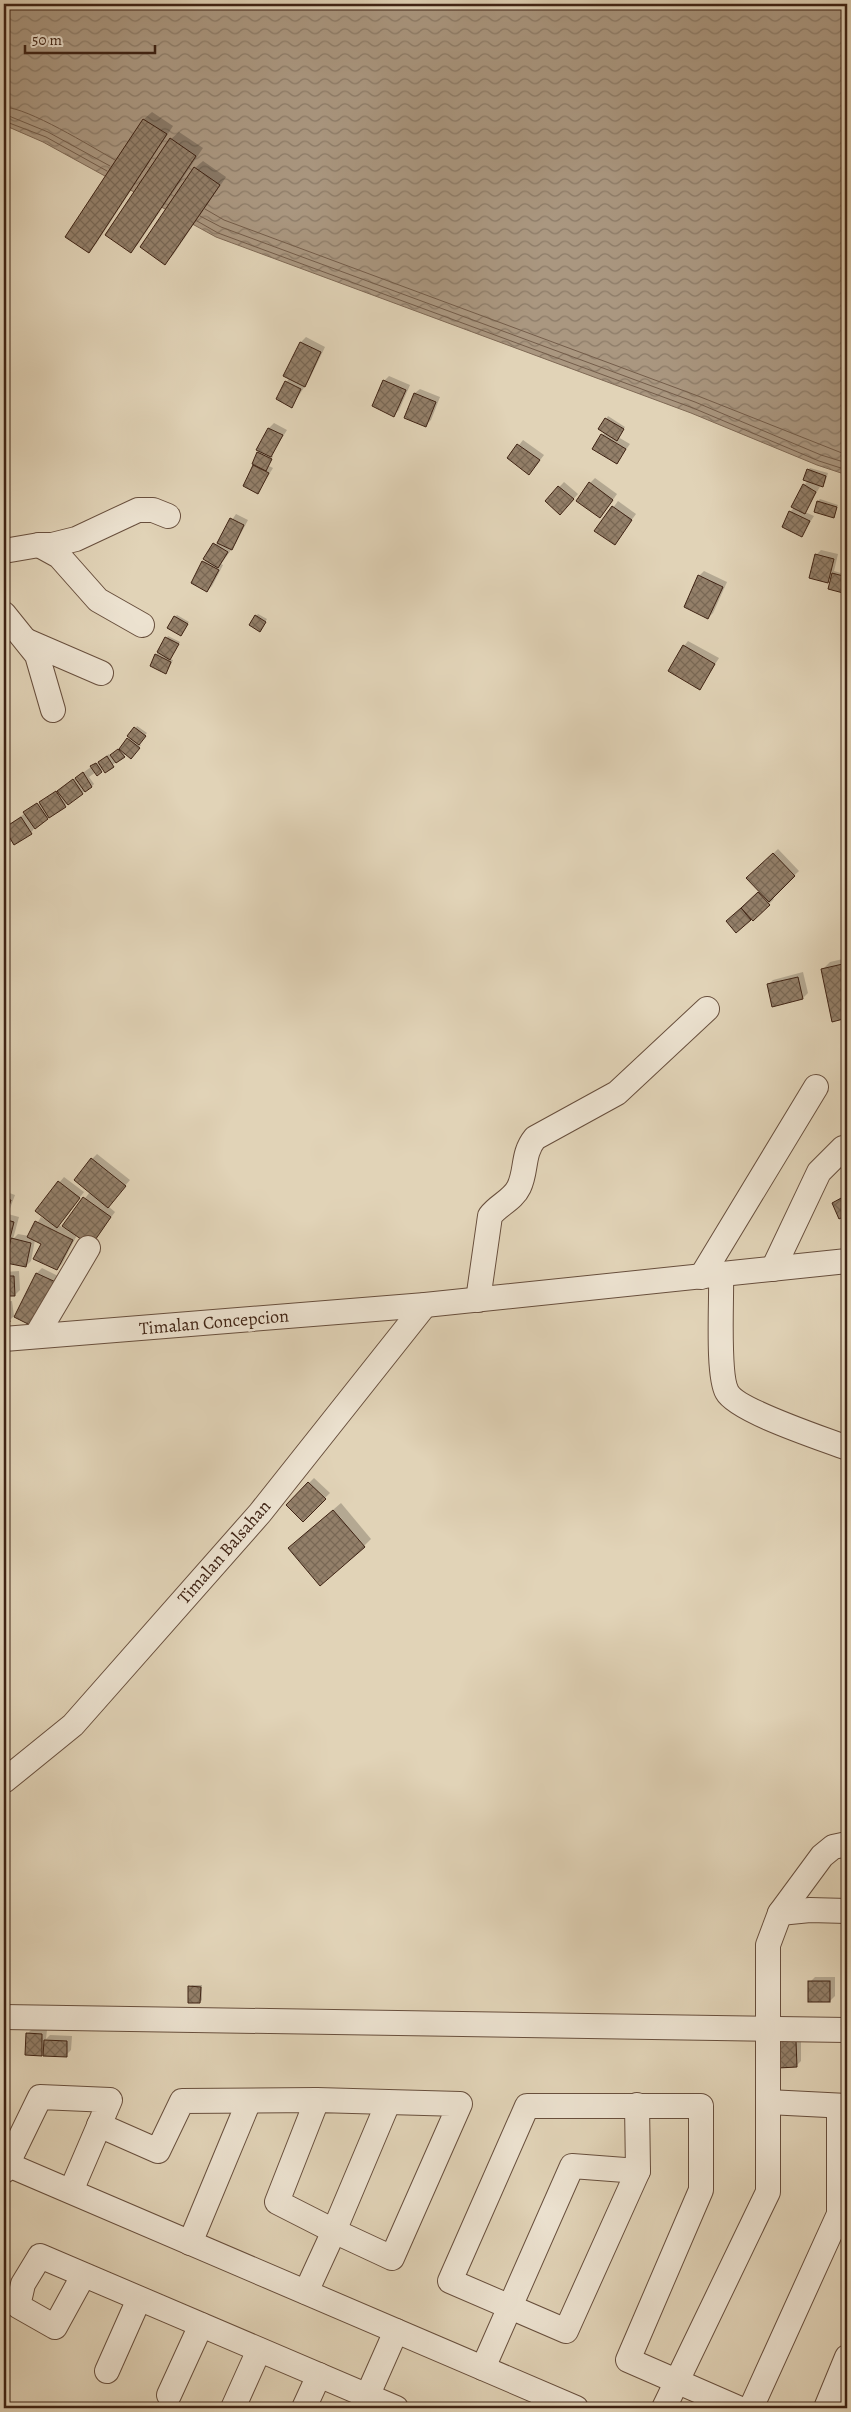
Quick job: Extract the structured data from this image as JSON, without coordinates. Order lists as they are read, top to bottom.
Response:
{
  "streets": {
    "street": ["Timalan Concepcion", "Timalan Balsahan"]
  },
  "crossings": [
    ["Timalan Concepcion", "Timalan Balsahan"]
  ],
  "scale_bar": "50 m"
}
